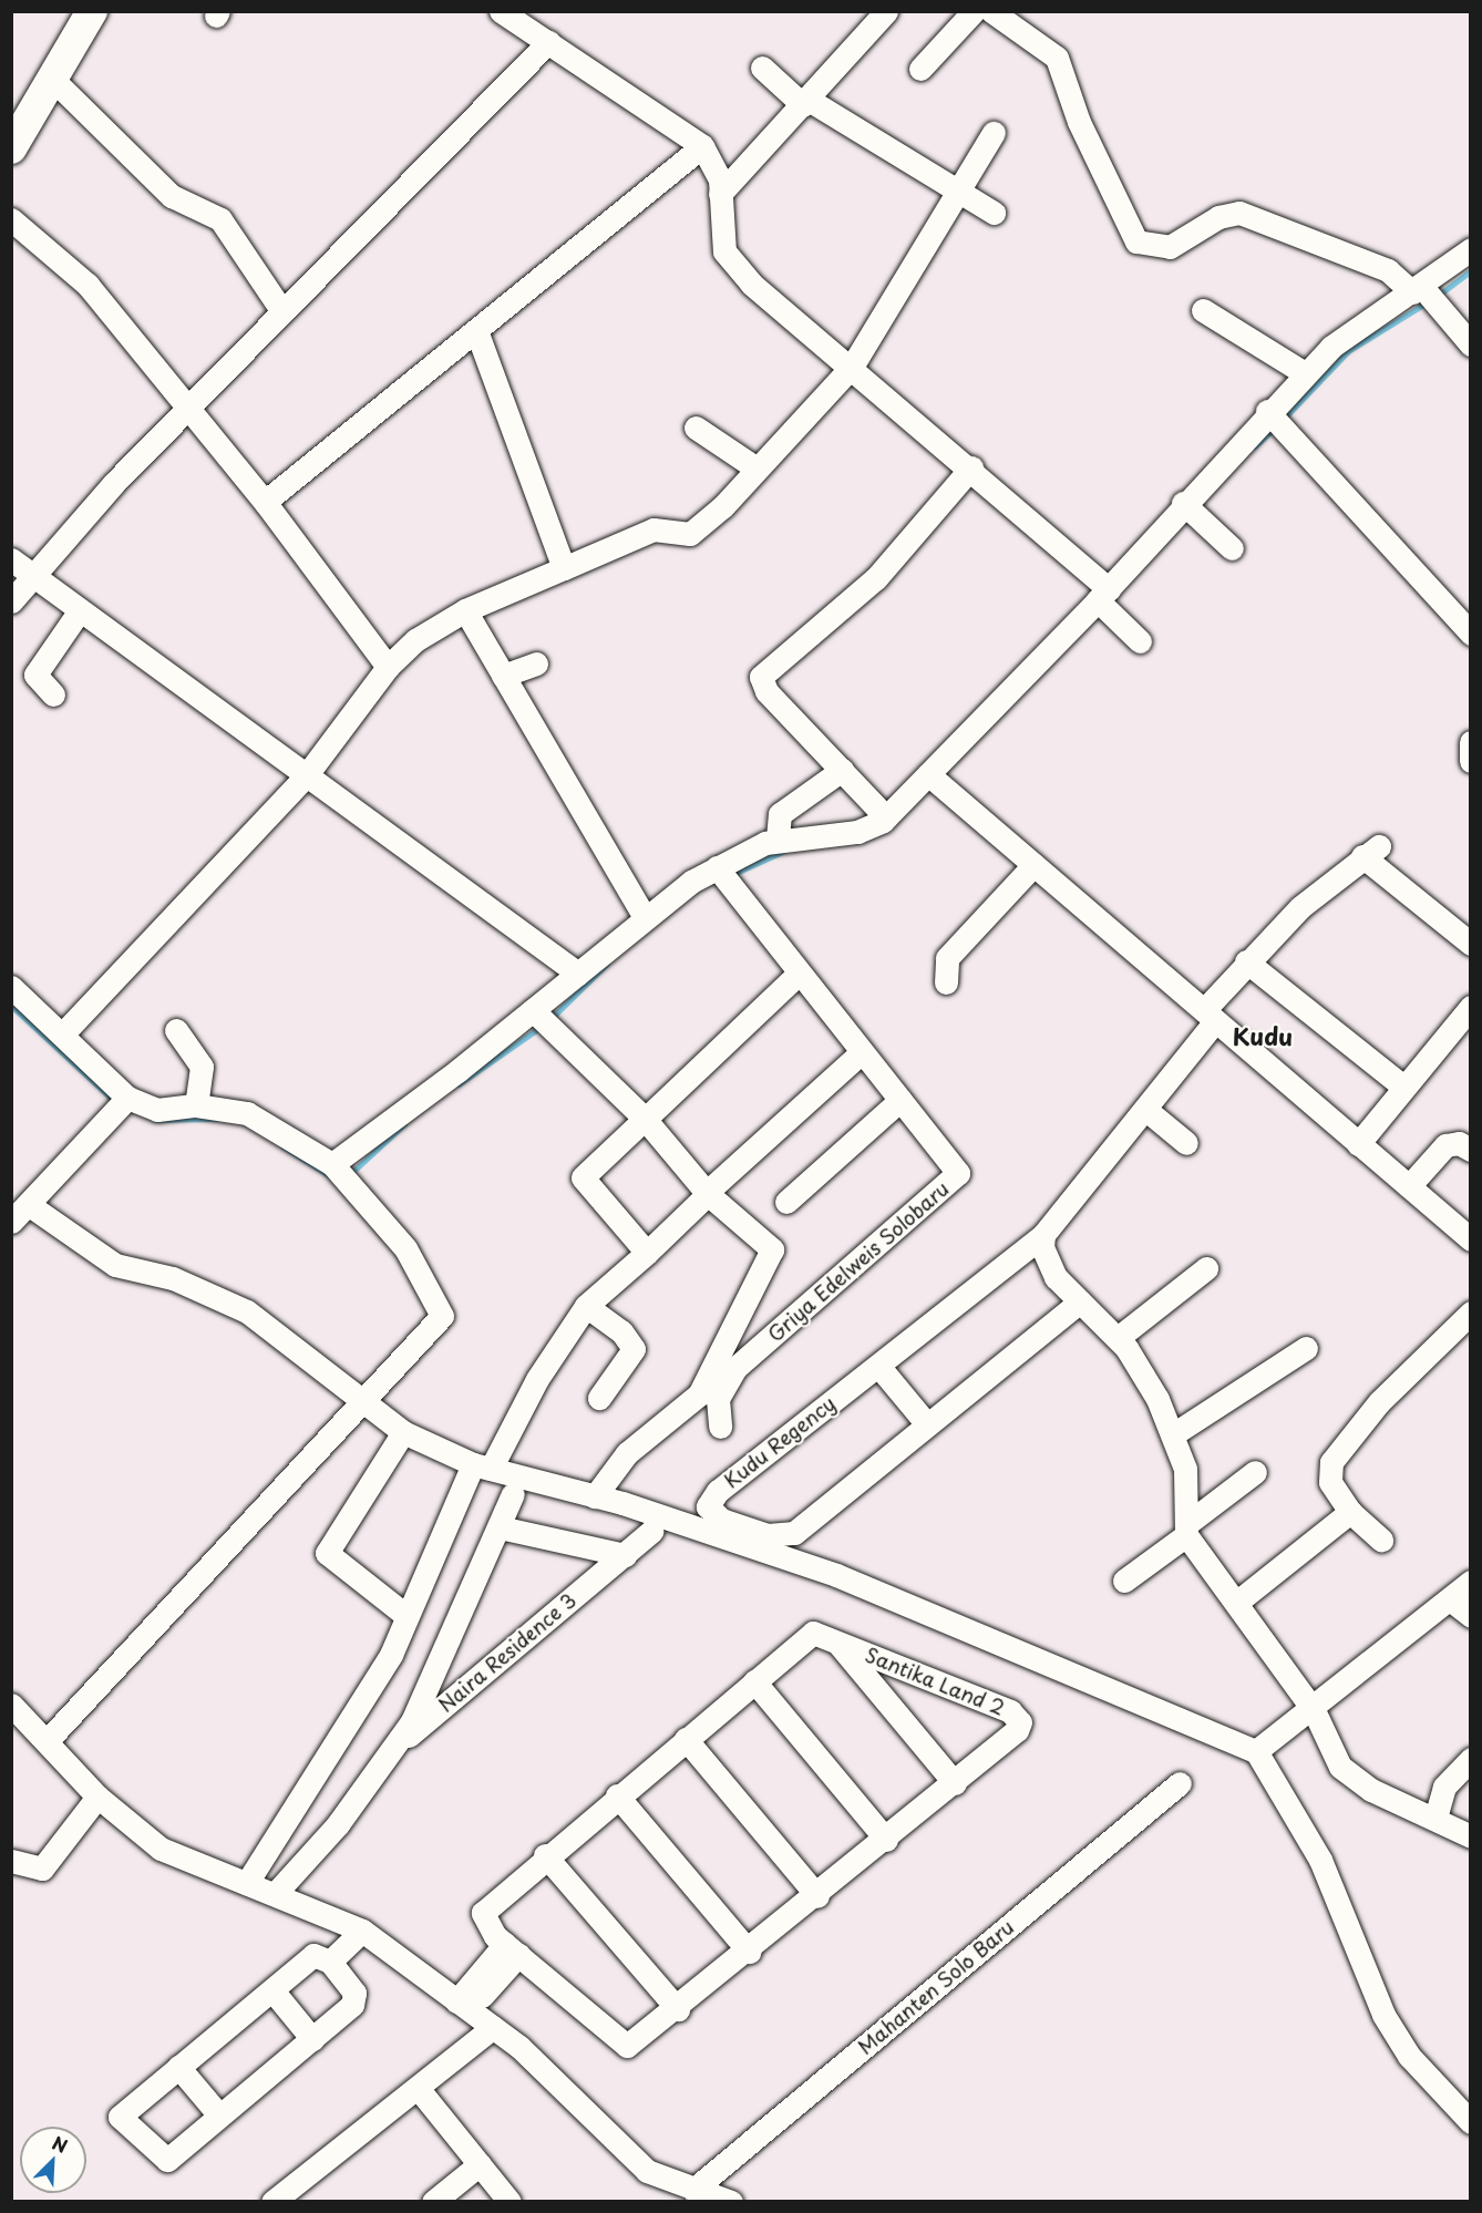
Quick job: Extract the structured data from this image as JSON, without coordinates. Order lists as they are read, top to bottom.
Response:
{
  "streets": {
    "street": [
      "Griya Edelweis Solobaru",
      "Kudu Regency",
      "Naira Residence 3",
      "Santika Land 2",
      "Mahanten Solo Baru"
    ]
  },
  "districts": ["Kudu"],
  "north": "top right"
}
